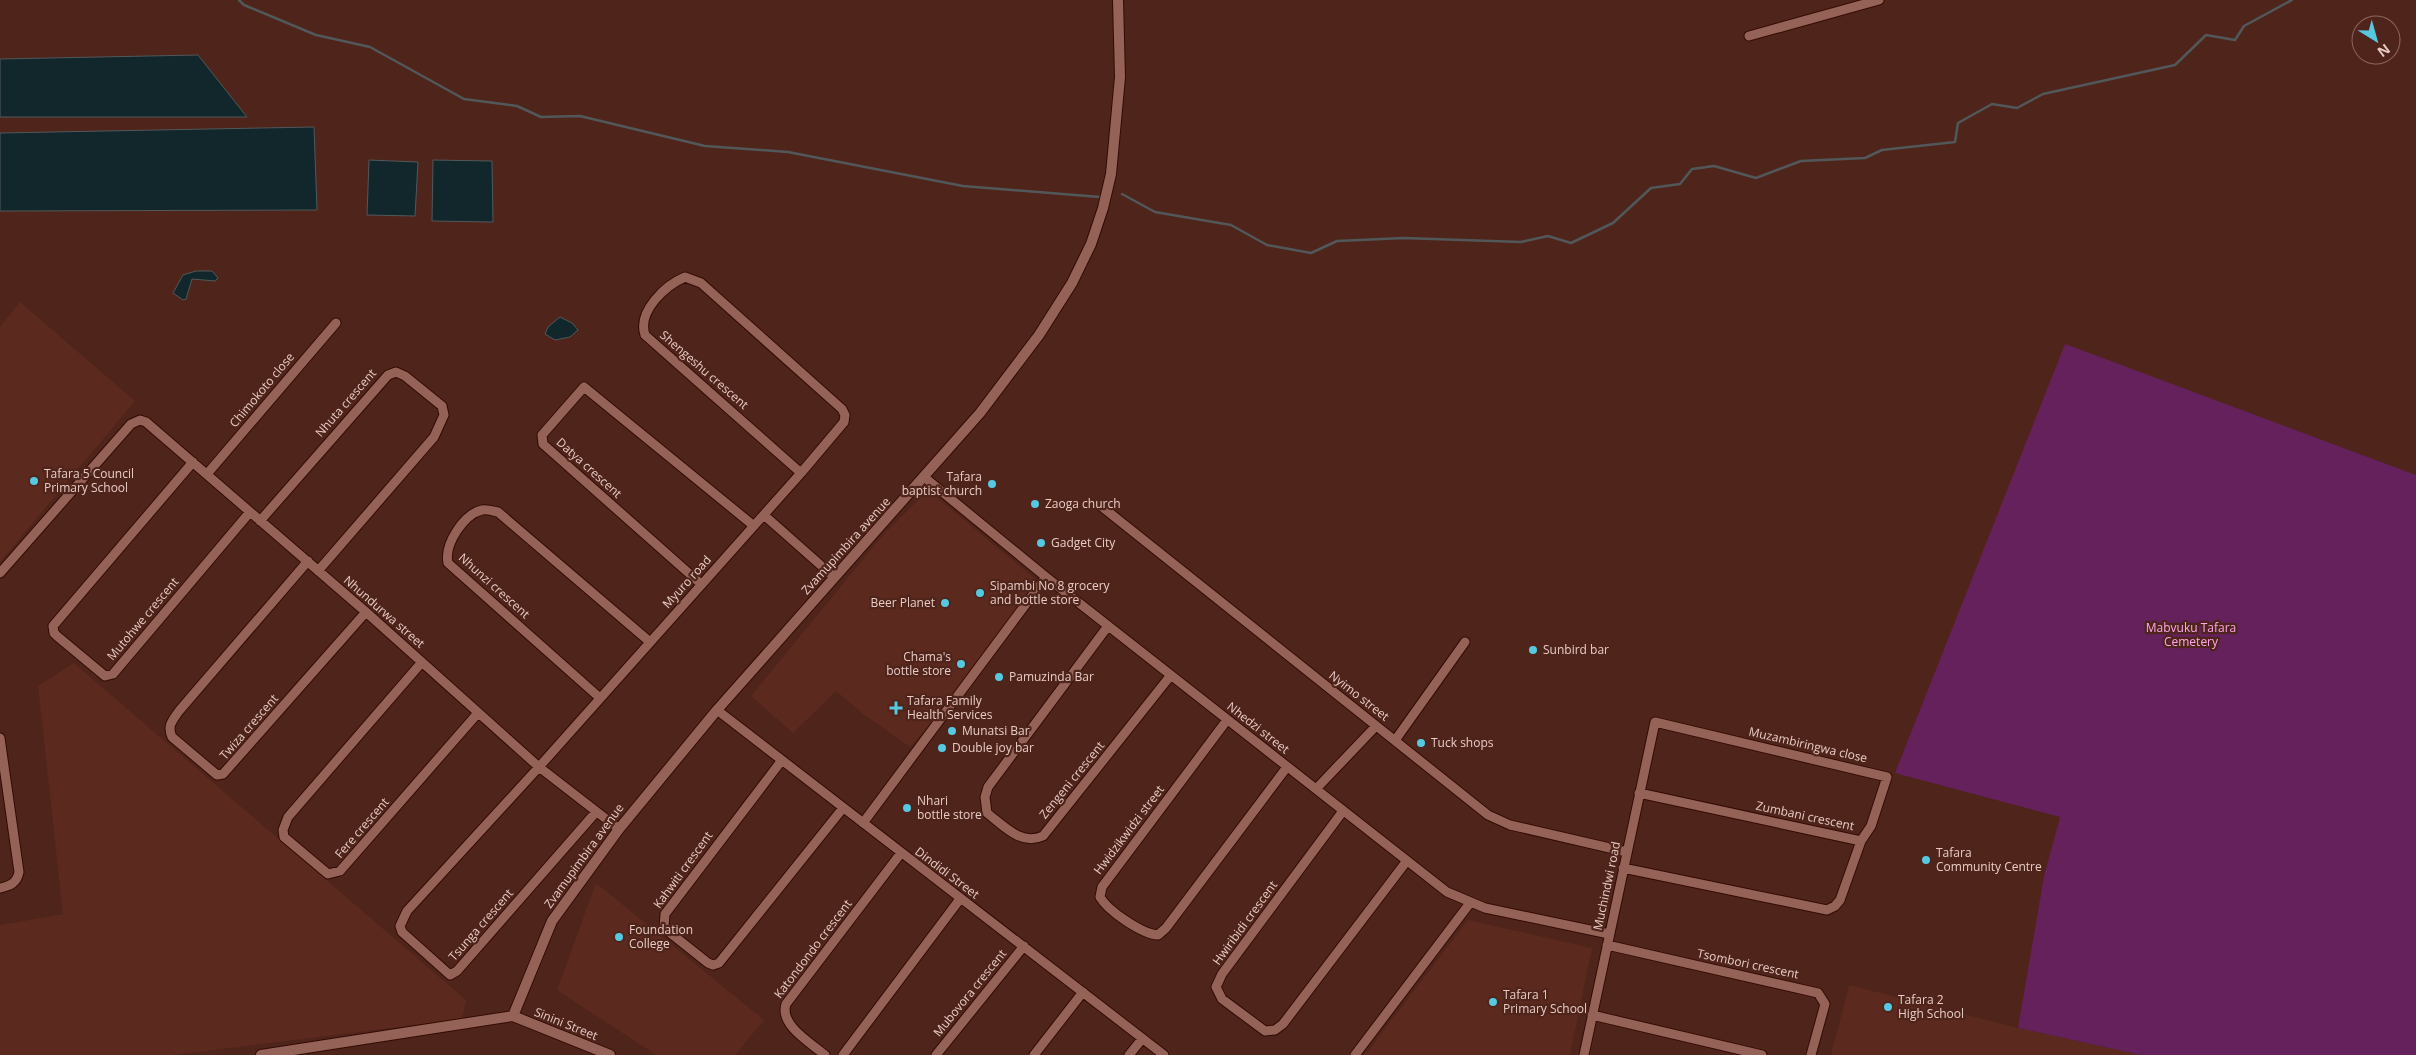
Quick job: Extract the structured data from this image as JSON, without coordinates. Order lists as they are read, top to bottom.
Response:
{
  "streets": {
    "street": [
      "Shengeshu crescent",
      "Chimokoto close",
      "Nhuta crescent",
      "Datya crescent",
      "Zvamupimbira avenue",
      "Myuro road",
      "Nhunzi crescent",
      "Nhundurwa street",
      "Mutohwe crescent",
      "Nyimo street",
      "Twiza crescent",
      "Nhedzi street",
      "Muzambiringwa close",
      "Zengeni crescent",
      "Zumbani crescent",
      "Fere crescent",
      "Hwidzikwidzi street",
      "Kahwiti crescent",
      "Dindidi Street",
      "Muchindwi road",
      "Hwiribidi crescent",
      "Tsunga crescent",
      "Katondondo crescent",
      "Tsombori crescent",
      "Mubovora crescent",
      "Sinini Street"
    ]
  },
  "crossings": [
    ["Shengeshu crescent", "Myuro road"],
    ["Chimokoto close", "Nhundurwa street"],
    ["Nhuta crescent", "Nhundurwa street"],
    ["Datya crescent", "Myuro road"],
    ["Zvamupimbira avenue", "Nhundurwa street"],
    ["Zvamupimbira avenue", "Nhedzi street"],
    ["Zvamupimbira avenue", "Dindidi Street"],
    ["Zvamupimbira avenue", "Sinini Street"],
    ["Myuro road", "Nhunzi crescent"],
    ["Myuro road", "Nhundurwa street"],
    ["Myuro road", "Tsunga crescent"],
    ["Nhundurwa street", "Mutohwe crescent"],
    ["Nhundurwa street", "Twiza crescent"],
    ["Nhundurwa street", "Fere crescent"],
    ["Nhundurwa street", "Tsunga crescent"],
    ["Nyimo street", "Muchindwi road"],
    ["Nhedzi street", "Zengeni crescent"],
    ["Nhedzi street", "Hwidzikwidzi street"],
    ["Nhedzi street", "Muchindwi road"],
    ["Nhedzi street", "Hwiribidi crescent"],
    ["Muzambiringwa close", "Zumbani crescent"],
    ["Muzambiringwa close", "Muchindwi road"],
    ["Zumbani crescent", "Muchindwi road"],
    ["Kahwiti crescent", "Dindidi Street"],
    ["Dindidi Street", "Katondondo crescent"],
    ["Dindidi Street", "Mubovora crescent"],
    ["Muchindwi road", "Tsombori crescent"]
  ],
  "parks": ["Mabvuku Tafara Cemetery"],
  "places": {
    "other": [
      "Tafara 5 Council Primary School",
      "Tafara baptist church",
      "Zaoga church",
      "Gadget City",
      "Sipambi No 8 grocery and bottle store",
      "Beer Planet",
      "Sunbird bar",
      "Chama's bottle store",
      "Pamuzinda Bar",
      "Munatsi Bar",
      "Tuck shops",
      "Double joy bar",
      "Nhari bottle store",
      "Tafara Community Centre",
      "Foundation College",
      "Tafara 1 Primary School",
      "Tafara 2 High School"
    ],
    "health": ["Tafara Family Health Services"]
  },
  "north": "bottom right"
}
